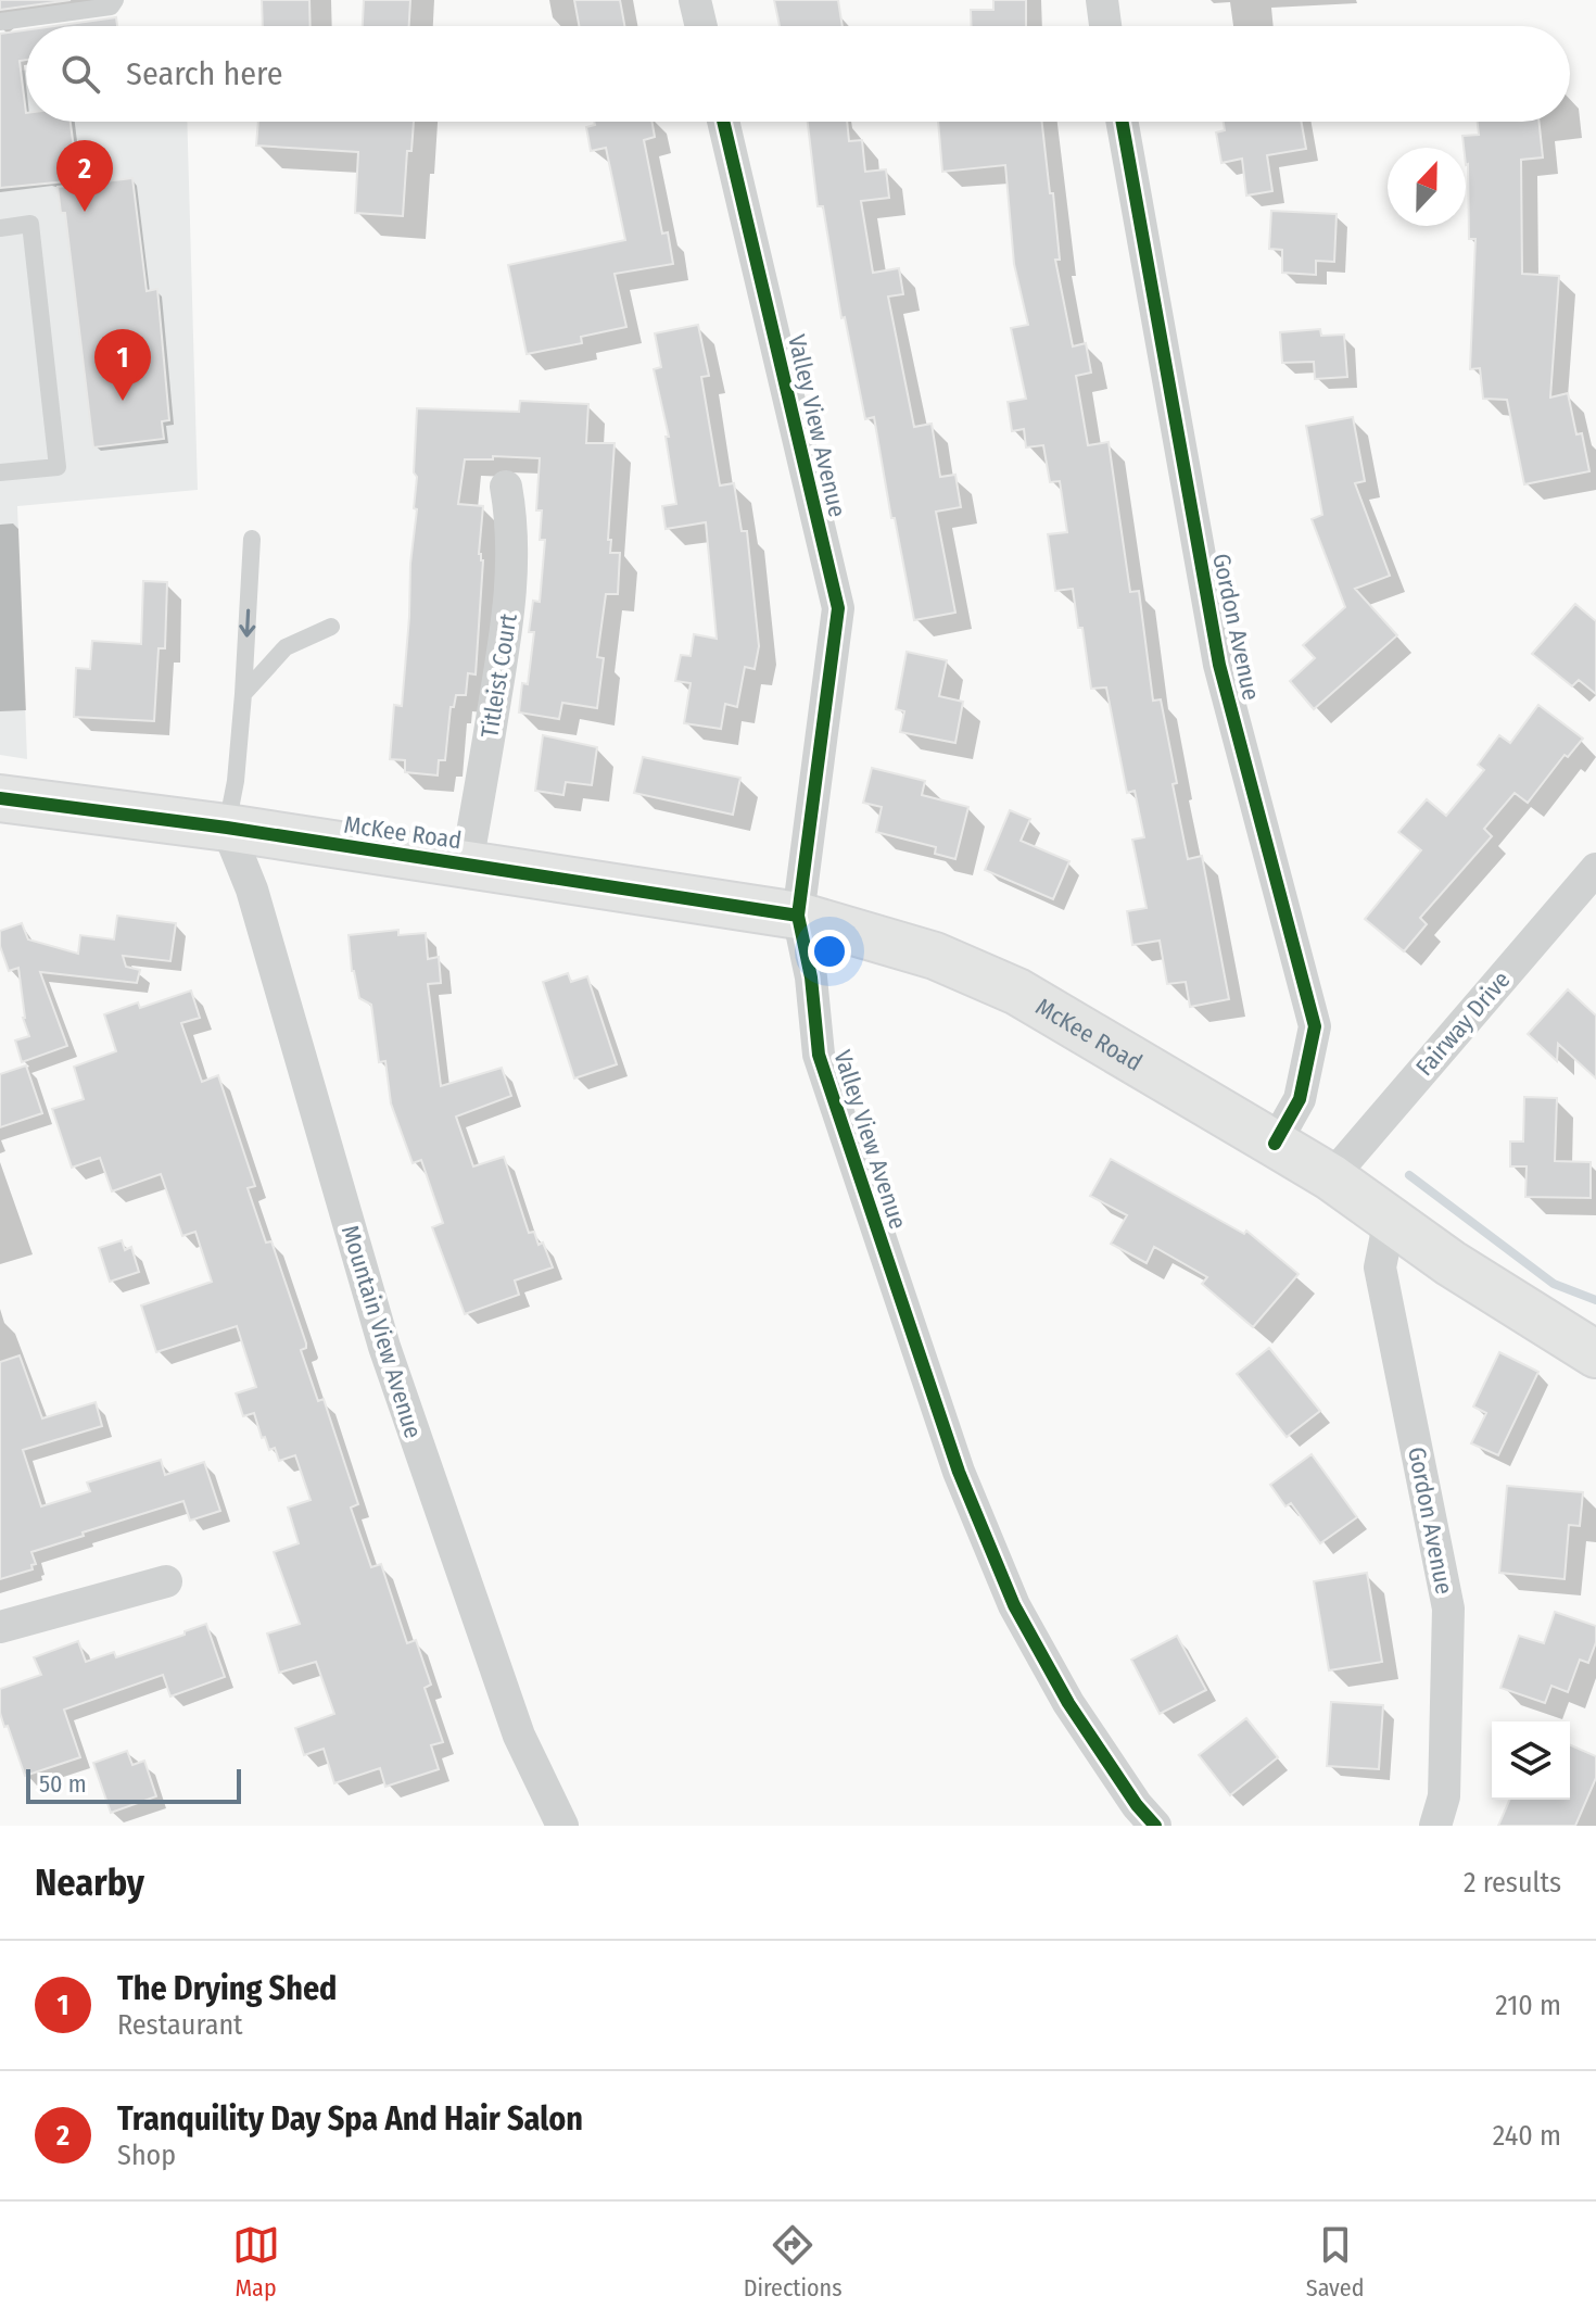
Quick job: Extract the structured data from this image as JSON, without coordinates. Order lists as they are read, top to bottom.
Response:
{
  "streets": {
    "street": [
      "Valley View Avenue",
      "Gordon Avenue",
      "Titleist Court",
      "McKee Road",
      "Fairway Drive",
      "Mountain View Avenue"
    ]
  },
  "crossings": [
    ["Valley View Avenue", "McKee Road"],
    ["Gordon Avenue", "McKee Road"],
    ["Titleist Court", "McKee Road"],
    ["McKee Road", "Fairway Drive"],
    ["McKee Road", "Mountain View Avenue"]
  ],
  "scale_bar": "50 m",
  "north": "top",
  "page": {
    "search": "Search here",
    "pins": ["2", "1"],
    "scale": "50 m",
    "heading": ["Nearby", "2 results"],
    "list": [
      {
        "mark": "1",
        "name": "The Drying Shed",
        "note": "Restaurant",
        "value": "210 m"
      },
      {
        "mark": "2",
        "name": "Tranquility Day Spa And Hair Salon",
        "note": "Shop",
        "value": "240 m"
      }
    ],
    "nav": ["Map", "Directions", "Saved"]
  }
}
